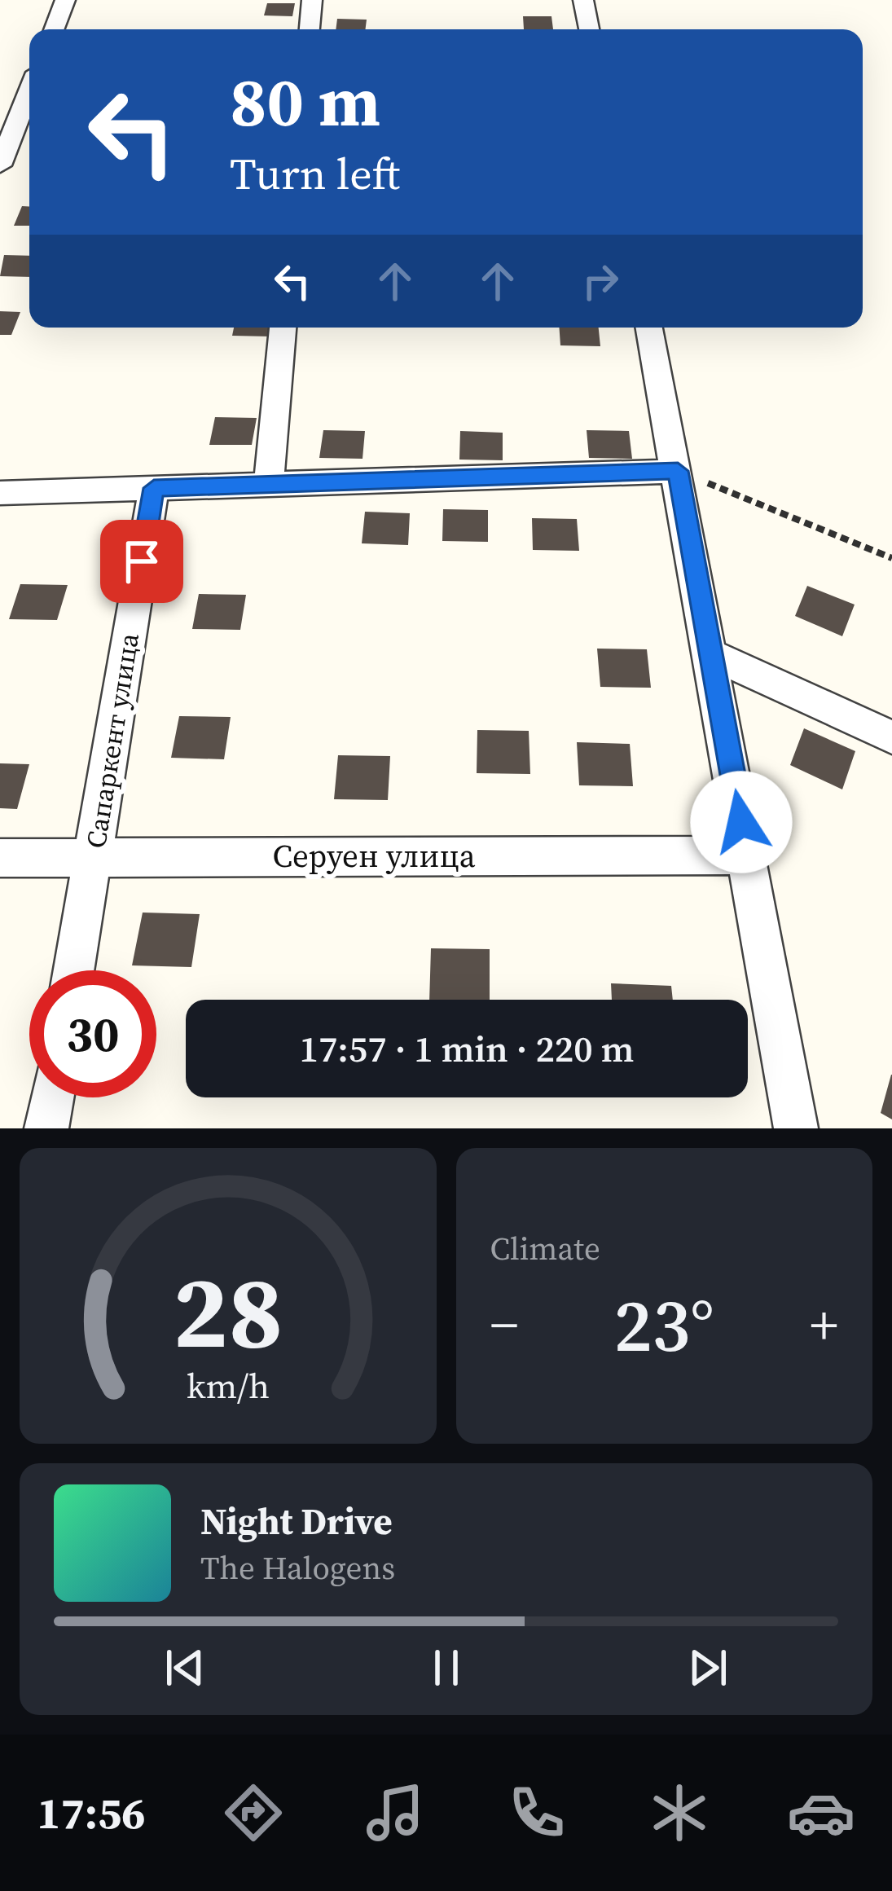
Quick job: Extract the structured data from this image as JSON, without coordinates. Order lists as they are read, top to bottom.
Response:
{
  "streets": {
    "street": ["Сапаркент улица", "Серуен улица"]
  },
  "crossings": [
    ["Сапаркент улица", "Серуен улица"]
  ],
  "page": {
    "turn": ["80 m", "Turn left"],
    "limit": "30",
    "trip": "17:57 · 1 min · 220 m",
    "tile": "Climate",
    "heat": ["−", "23°", "+"],
    "song": ["Night Drive", "The Halogens"],
    "tabs": "17:56",
    "gauge": ["28", "km/h"]
  }
}
